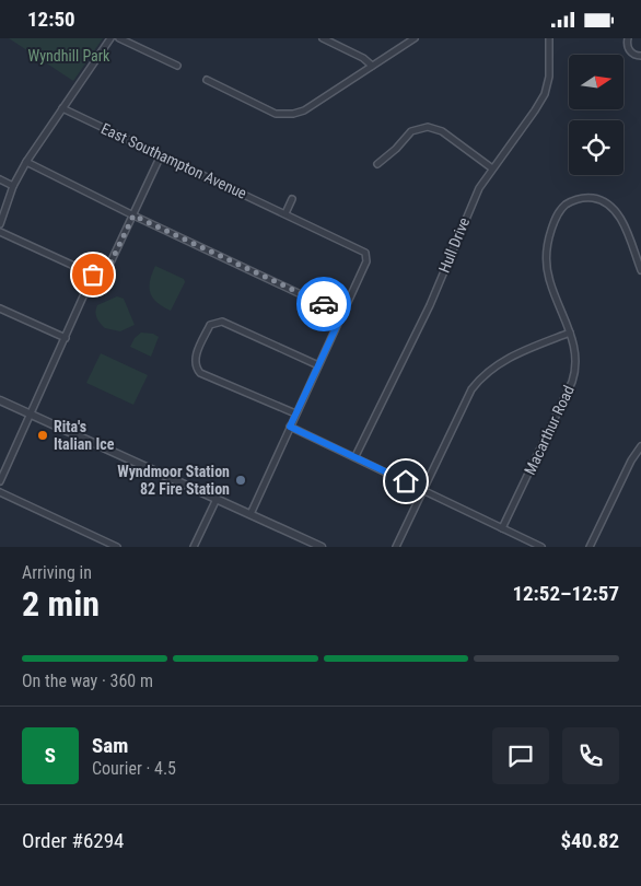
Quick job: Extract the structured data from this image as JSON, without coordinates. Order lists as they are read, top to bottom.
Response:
{
  "streets": {
    "street": ["East Southampton Avenue", "Hull Drive", "Macarthur Road"]
  },
  "parks": ["Wyndhill Park"],
  "places": ["Rita's Italian Ice", "Wyndmoor Station 82 Fire Station"],
  "north": "right",
  "page": {
    "status": "12:50",
    "heading": ["2 min", "Arriving in", "12:52–12:57"],
    "panel": [
      "Sam",
      "Courier · 4.5",
      "Order #6294",
      "$40.82"
    ],
    "bar": "On the way · 360 m",
    "round": "S"
  }
}
